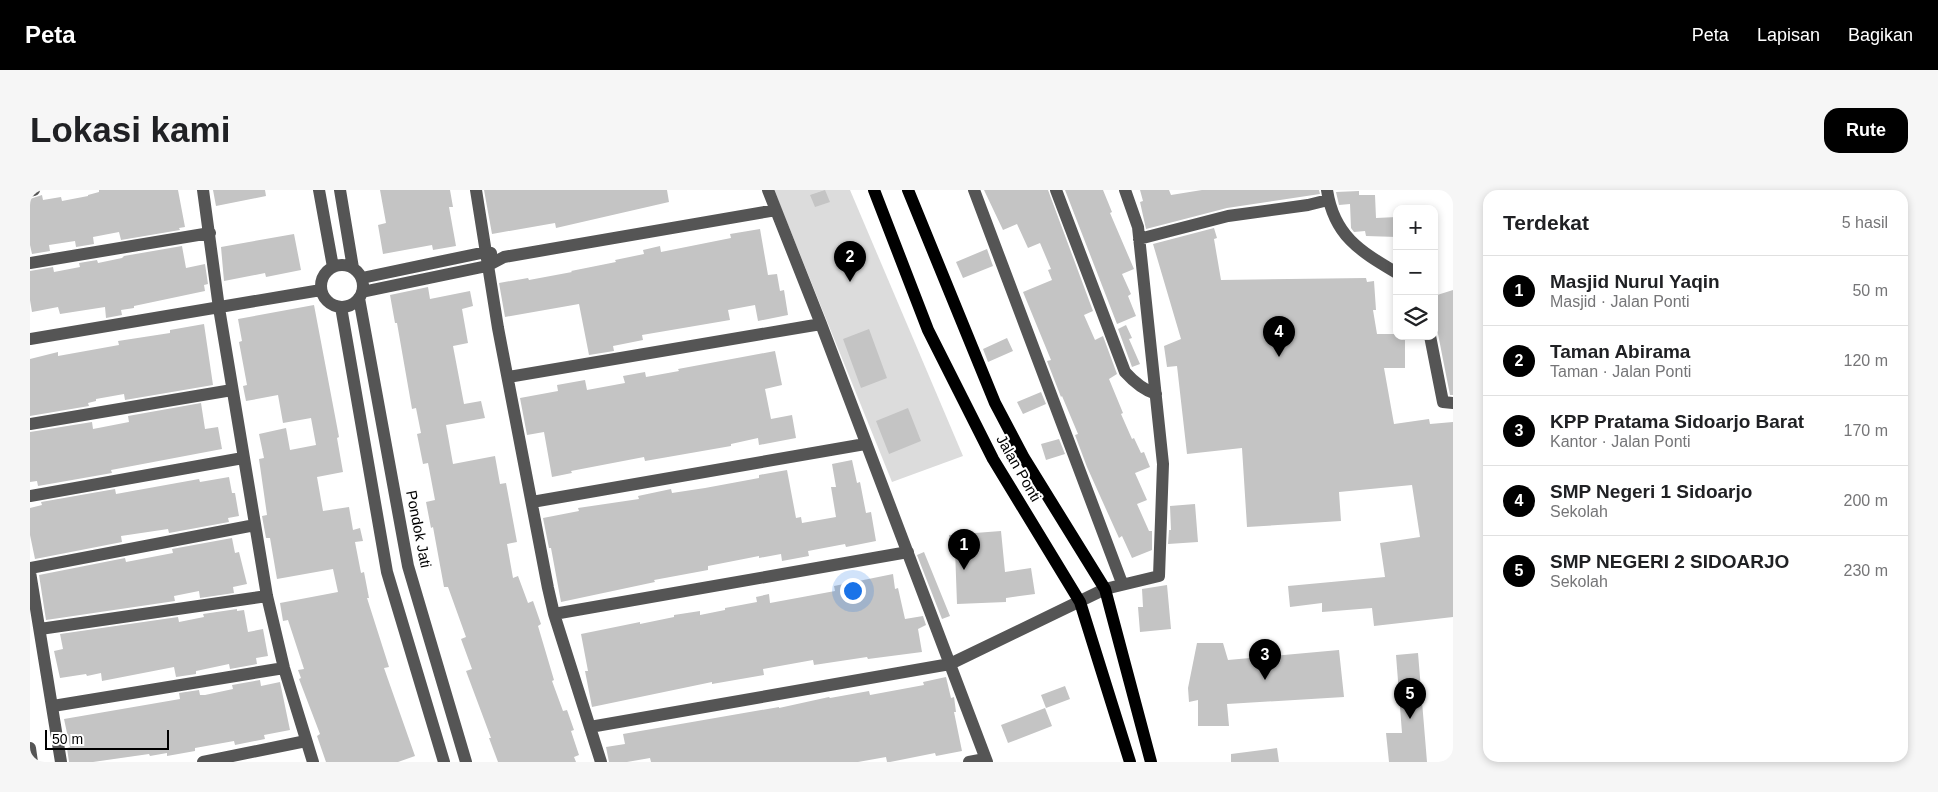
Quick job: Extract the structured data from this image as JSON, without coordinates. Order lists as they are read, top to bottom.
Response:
{
  "streets": {
    "main road": ["Jalan Ponti"],
    "street": ["Pondok Jati"]
  },
  "scale_bar": "50 m",
  "page": {
    "header": "Peta",
    "nav": ["Peta", "Lapisan", "Bagikan"],
    "buttons": "Rute",
    "title": "Lokasi kami",
    "heading": ["Terdekat", "5 hasil"],
    "map_buttons": ["+", "−"],
    "pins": [
      "2",
      "4",
      "1",
      "3",
      "5"
    ],
    "list": [
      {
        "mark": "1",
        "name": "Masjid Nurul Yaqin",
        "note": "Masjid · Jalan Ponti",
        "value": "50 m"
      },
      {
        "mark": "2",
        "name": "Taman Abirama",
        "note": "Taman · Jalan Ponti",
        "value": "120 m"
      },
      {
        "mark": "3",
        "name": "KPP Pratama Sidoarjo Barat",
        "note": "Kantor · Jalan Ponti",
        "value": "170 m"
      },
      {
        "mark": "4",
        "name": "SMP Negeri 1 Sidoarjo",
        "note": "Sekolah",
        "value": "200 m"
      },
      {
        "mark": "5",
        "name": "SMP NEGERI 2 SIDOARJO",
        "note": "Sekolah",
        "value": "230 m"
      }
    ],
    "scale": "50 m"
  }
}
